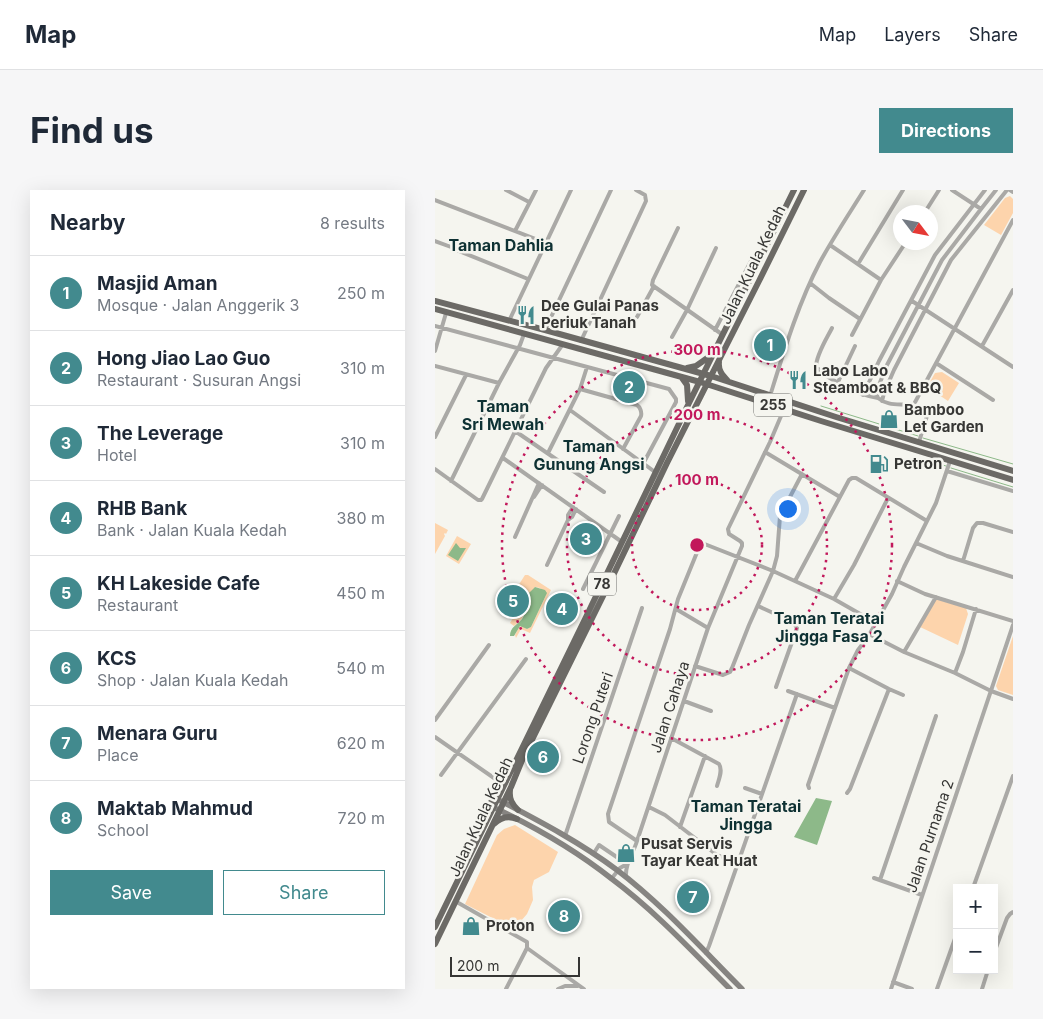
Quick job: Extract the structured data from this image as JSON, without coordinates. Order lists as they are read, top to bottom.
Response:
{
  "streets": {
    "main road": ["Jalan Kuala Kedah", "255", "78"],
    "street": ["Jalan Cahaya", "Lorong Puteri", "Jalan Purnama 2"]
  },
  "crossings": [
    ["Jalan Kuala Kedah", "255"]
  ],
  "districts": [
    "Taman Dahlia",
    "Taman Sri Mewah",
    "Taman Gunung Angsi",
    "Taman Teratai Jingga Fasa 2",
    "Taman Teratai Jingga"
  ],
  "places": {
    "restaurant": ["Dee Gulai Panas Periuk Tanah", "Labo Labo Steamboat & BBQ"],
    "shop": ["Bamboo Let Garden", "Pusat Servis Tayar Keat Huat", "Proton"],
    "fuel station": ["Petron"]
  },
  "scale_bar": "200 m",
  "north": "bottom right",
  "page": {
    "header": "Map",
    "nav": ["Map", "Layers", "Share"],
    "buttons": [
      "Directions",
      ["Save", "Share"]
    ],
    "title": "Find us",
    "heading": ["Nearby", "8 results"],
    "list": [
      {
        "mark": "1",
        "name": "Masjid Aman",
        "note": "Mosque · Jalan Anggerik 3",
        "value": "250 m"
      },
      {
        "mark": "2",
        "name": "Hong Jiao Lao Guo",
        "note": "Restaurant · Susuran Angsi",
        "value": "310 m"
      },
      {
        "mark": "3",
        "name": "The Leverage",
        "note": "Hotel",
        "value": "310 m"
      },
      {
        "mark": "4",
        "name": "RHB Bank",
        "note": "Bank · Jalan Kuala Kedah",
        "value": "380 m"
      },
      {
        "mark": "5",
        "name": "KH Lakeside Cafe",
        "note": "Restaurant",
        "value": "450 m"
      },
      {
        "mark": "6",
        "name": "KCS",
        "note": "Shop · Jalan Kuala Kedah",
        "value": "540 m"
      },
      {
        "mark": "7",
        "name": "Menara Guru",
        "note": "Place",
        "value": "620 m"
      },
      {
        "mark": "8",
        "name": "Maktab Mahmud",
        "note": "School",
        "value": "720 m"
      }
    ],
    "pins": [
      "1",
      "2",
      "3",
      "5",
      "4",
      "6",
      "7",
      "8"
    ],
    "map_buttons": ["+", "−"],
    "scale": "200 m"
  },
  "rings": ["300 m", "200 m", "100 m"]
}
